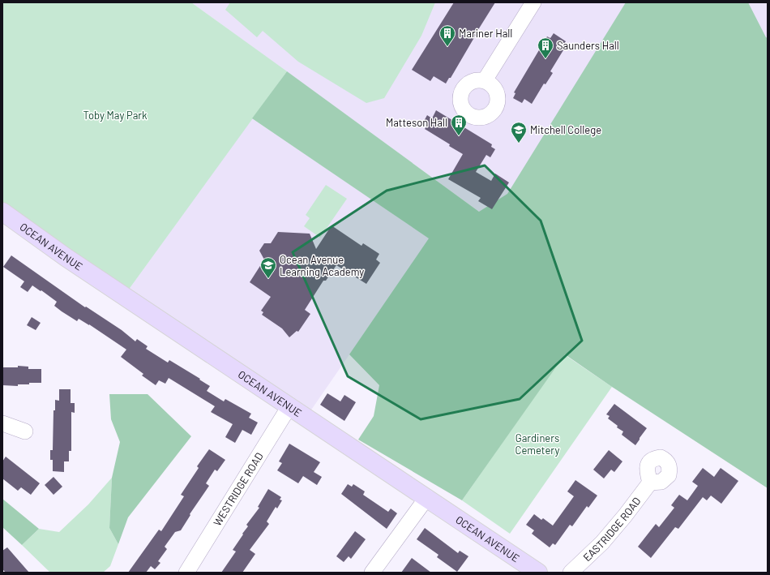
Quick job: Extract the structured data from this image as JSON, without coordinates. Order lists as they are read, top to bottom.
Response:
{
  "streets": {
    "main road": ["OCEAN AVENUE"],
    "street": ["WESTRIDGE ROAD", "EASTRIDGE ROAD"]
  },
  "crossings": [
    ["OCEAN AVENUE", "WESTRIDGE ROAD"]
  ],
  "parks": ["Toby May Park", "Gardiners Cemetery"],
  "places": {
    "building": ["Mariner Hall", "Saunders Hall", "Matteson Hall"],
    "school or university": ["Mitchell College", "Ocean Avenue Learning Academy"]
  }
}
